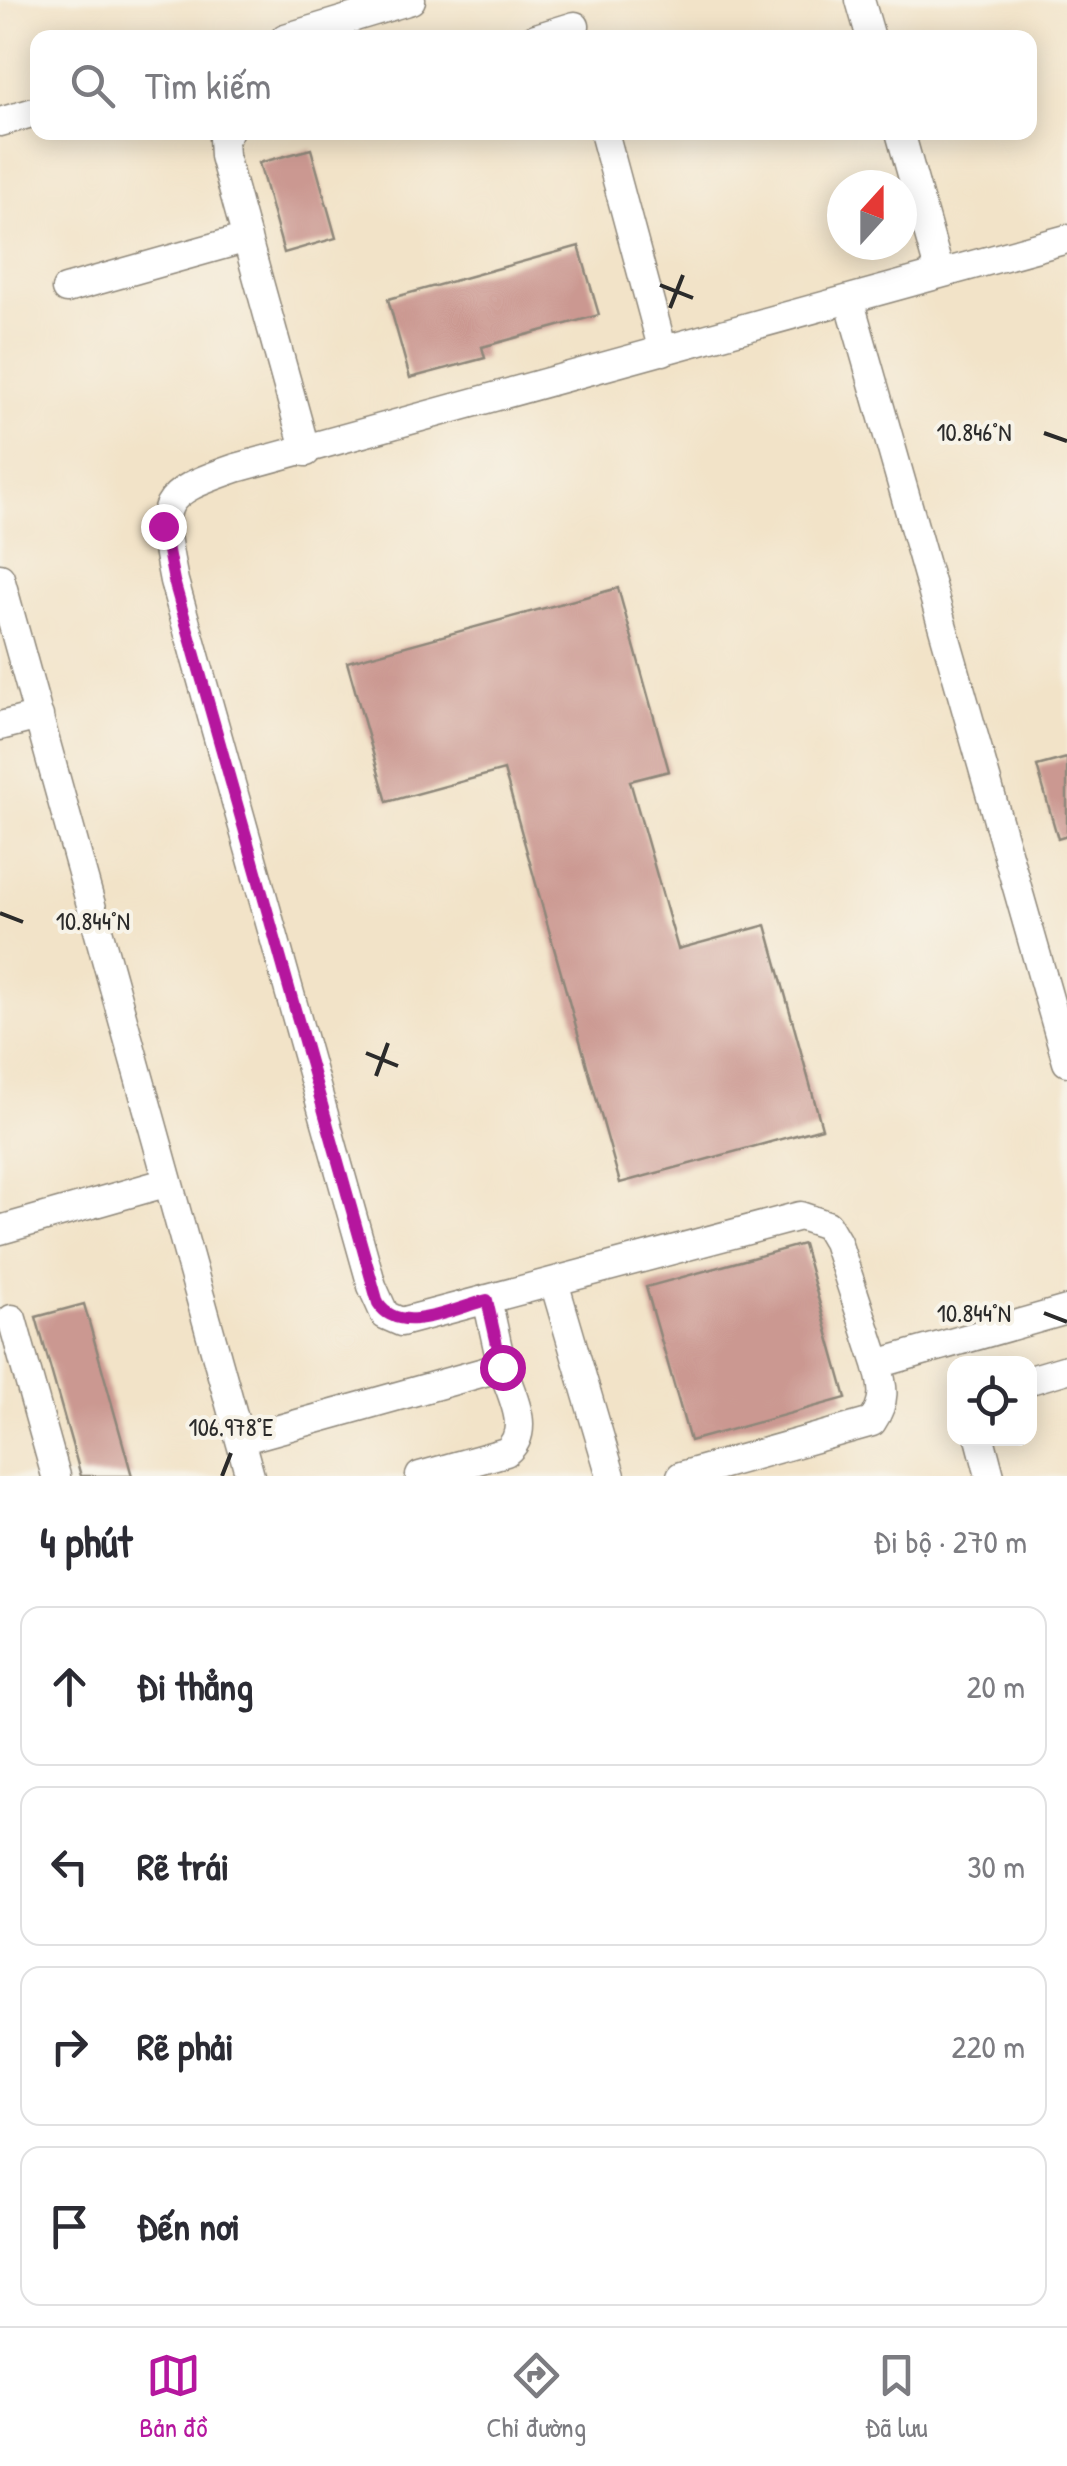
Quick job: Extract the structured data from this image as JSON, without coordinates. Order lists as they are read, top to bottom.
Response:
{
  "north": "top",
  "page": {
    "search": "Tìm kiếm",
    "heading": ["4 phút", "Đi bộ · 270 m"],
    "list": [
      ["Đi thẳng", "20 m"],
      ["Rẽ trái", "30 m"],
      ["Rẽ phải", "220 m"],
      "Đến nơi"
    ],
    "nav": ["Bản đồ", "Chỉ đường", "Đã lưu"]
  },
  "coordinates": ["10.846°N", "10.844°N", "106.978°E"]
}
